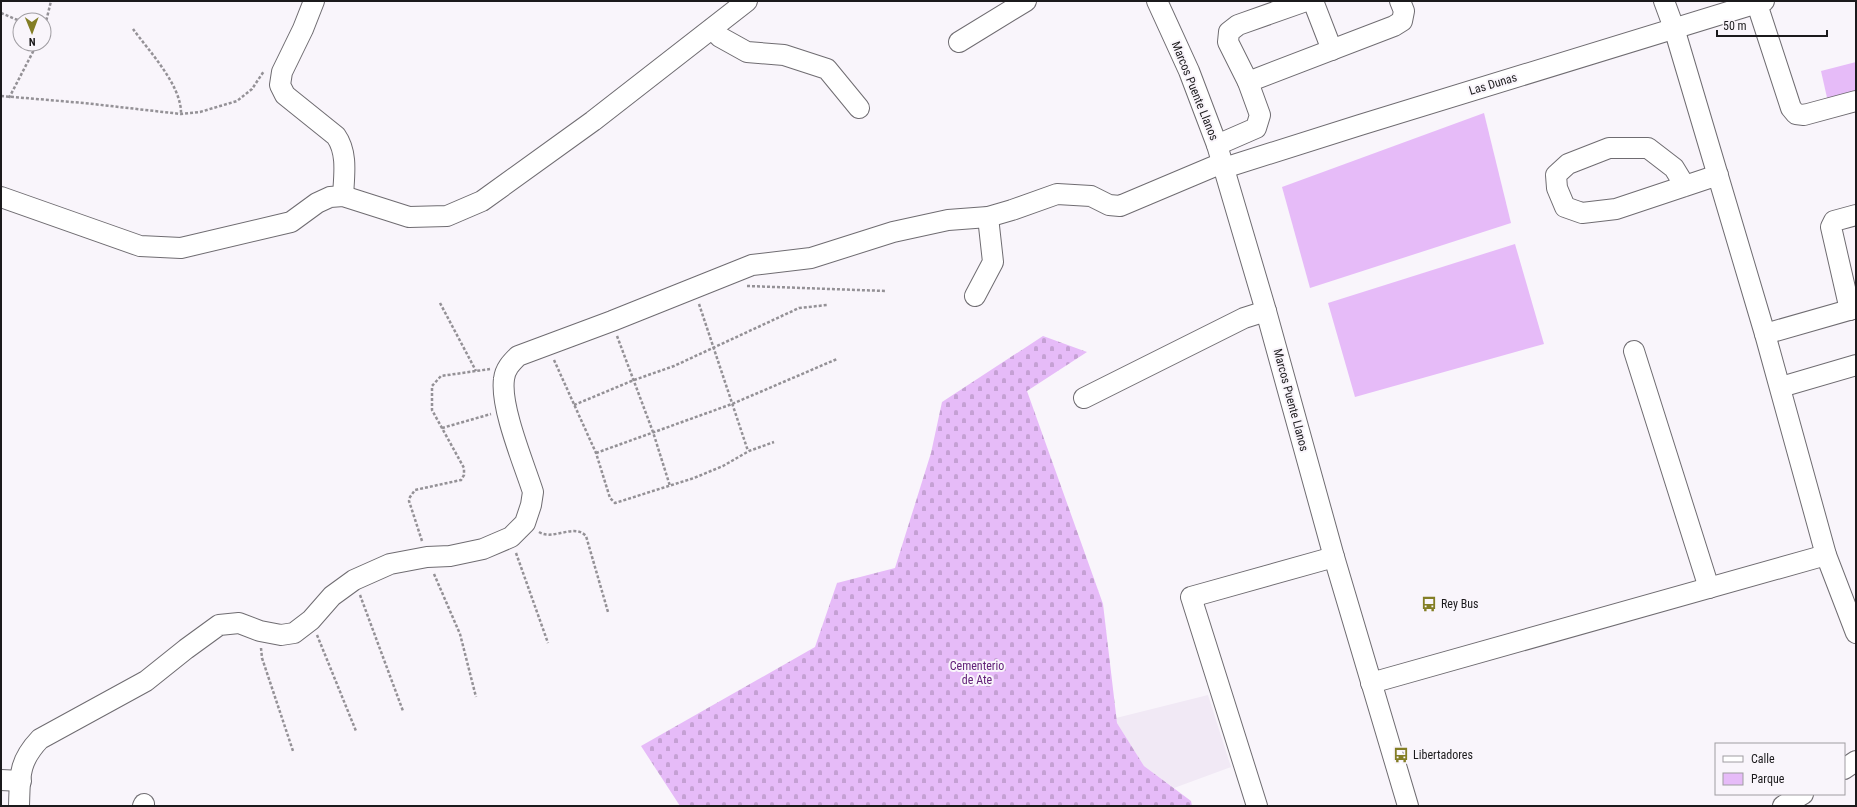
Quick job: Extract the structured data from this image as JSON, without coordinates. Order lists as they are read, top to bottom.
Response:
{
  "streets": {
    "street": ["Las Dunas", "Marcos Puente Llanos"]
  },
  "crossings": [
    ["Las Dunas", "Marcos Puente Llanos"]
  ],
  "parks": ["Cementerio de Ate"],
  "places": {
    "bus stop": ["Rey Bus", "Libertadores"]
  },
  "legend": ["Calle", "Parque"],
  "scale_bar": "50 m",
  "north": "bottom"
}
